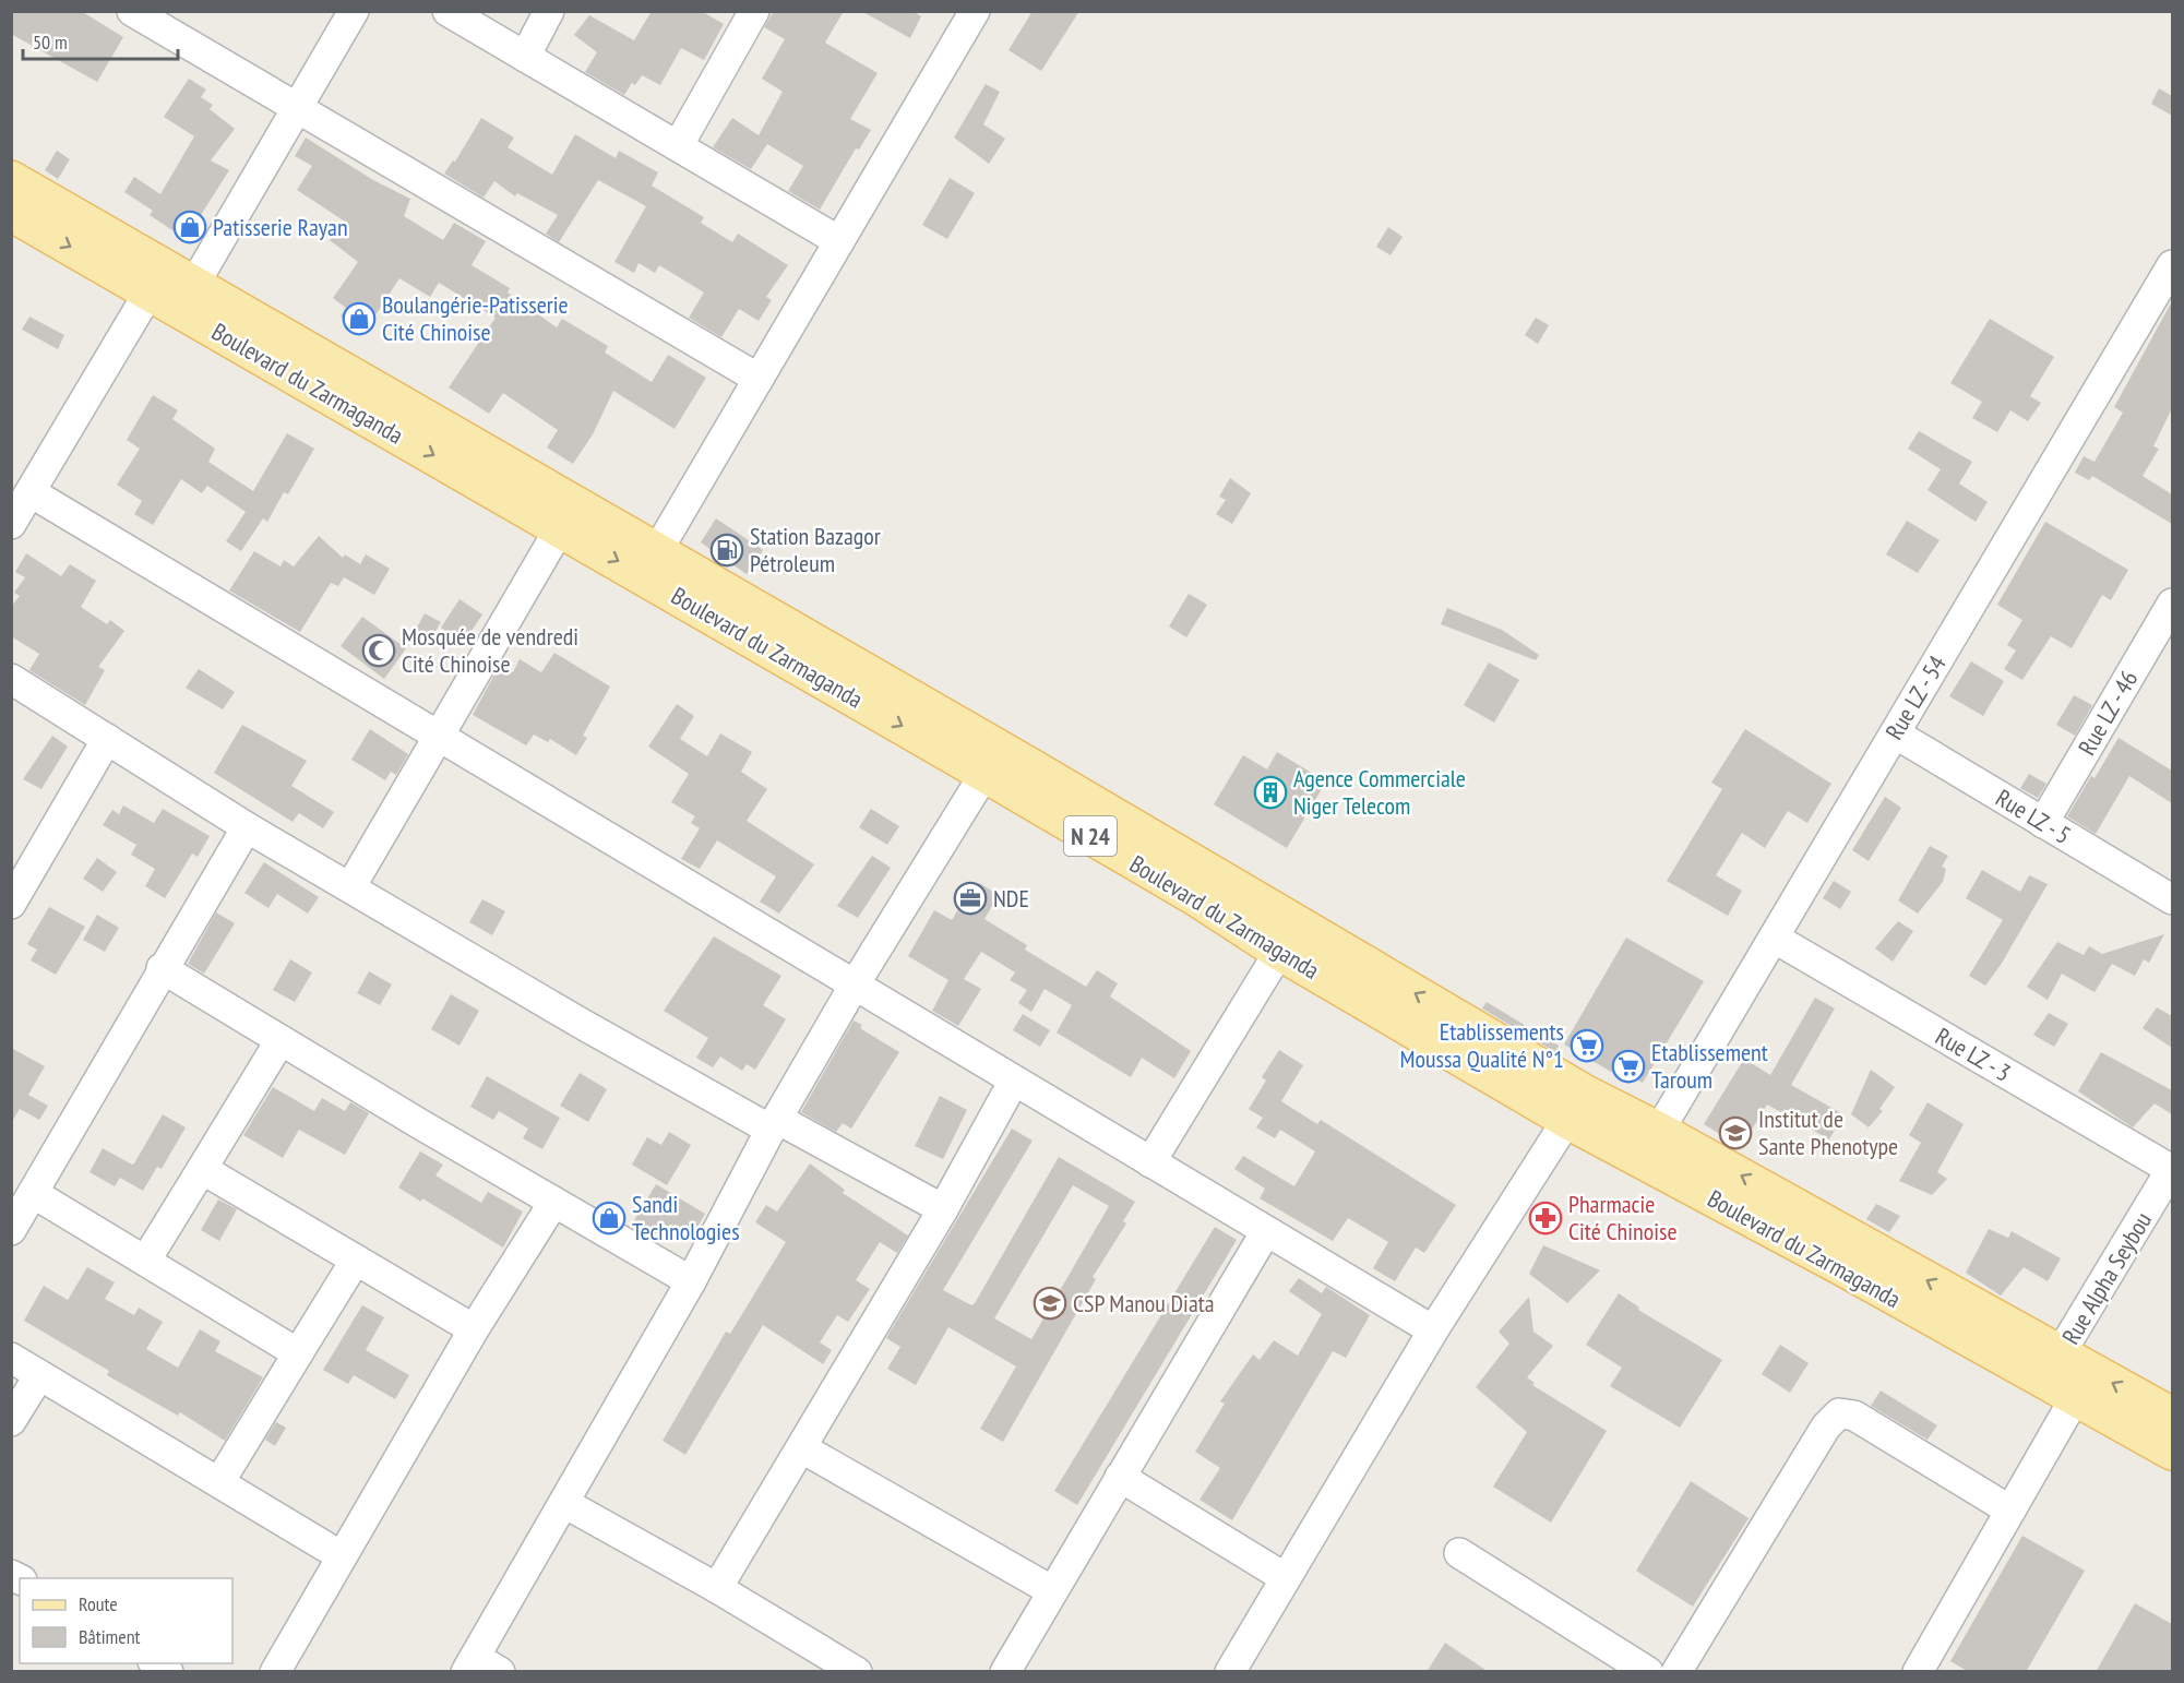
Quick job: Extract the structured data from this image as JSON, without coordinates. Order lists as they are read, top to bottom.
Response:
{
  "streets": {
    "main road": ["Boulevard du Zarmaganda", "N 24"],
    "street": [
      "Rue LZ - 54",
      "Rue LZ - 46",
      "Rue LZ - 5",
      "Rue LZ - 3",
      "Rue Alpha Seybou"
    ]
  },
  "crossings": [
    ["Boulevard du Zarmaganda", "Rue LZ - 54"],
    ["Boulevard du Zarmaganda", "Rue Alpha Seybou"],
    ["Rue LZ - 54", "Rue LZ - 5"],
    ["Rue LZ - 54", "Rue LZ - 3"],
    ["Rue LZ - 46", "Rue LZ - 5"],
    ["Rue LZ - 3", "Rue Alpha Seybou"]
  ],
  "places": {
    "shop": ["Patisserie Rayan", "Boulangérie-Patisserie Cité Chinoise", "Sandi Technologies"],
    "fuel station": ["Station Bazagor Pétroleum"],
    "mosque": ["Mosquée de vendredi Cité Chinoise"],
    "building": ["Agence Commerciale Niger Telecom"],
    "office": ["NDE"],
    "supermarket": ["Etablissements Moussa Qualité N°1", "Etablissement Taroum"],
    "school or university": ["Institut de Sante Phenotype", "CSP Manou Diata"],
    "pharmacy": ["Pharmacie Cité Chinoise"]
  },
  "legend": ["Route", "Bâtiment"],
  "scale_bar": "50 m"
}
